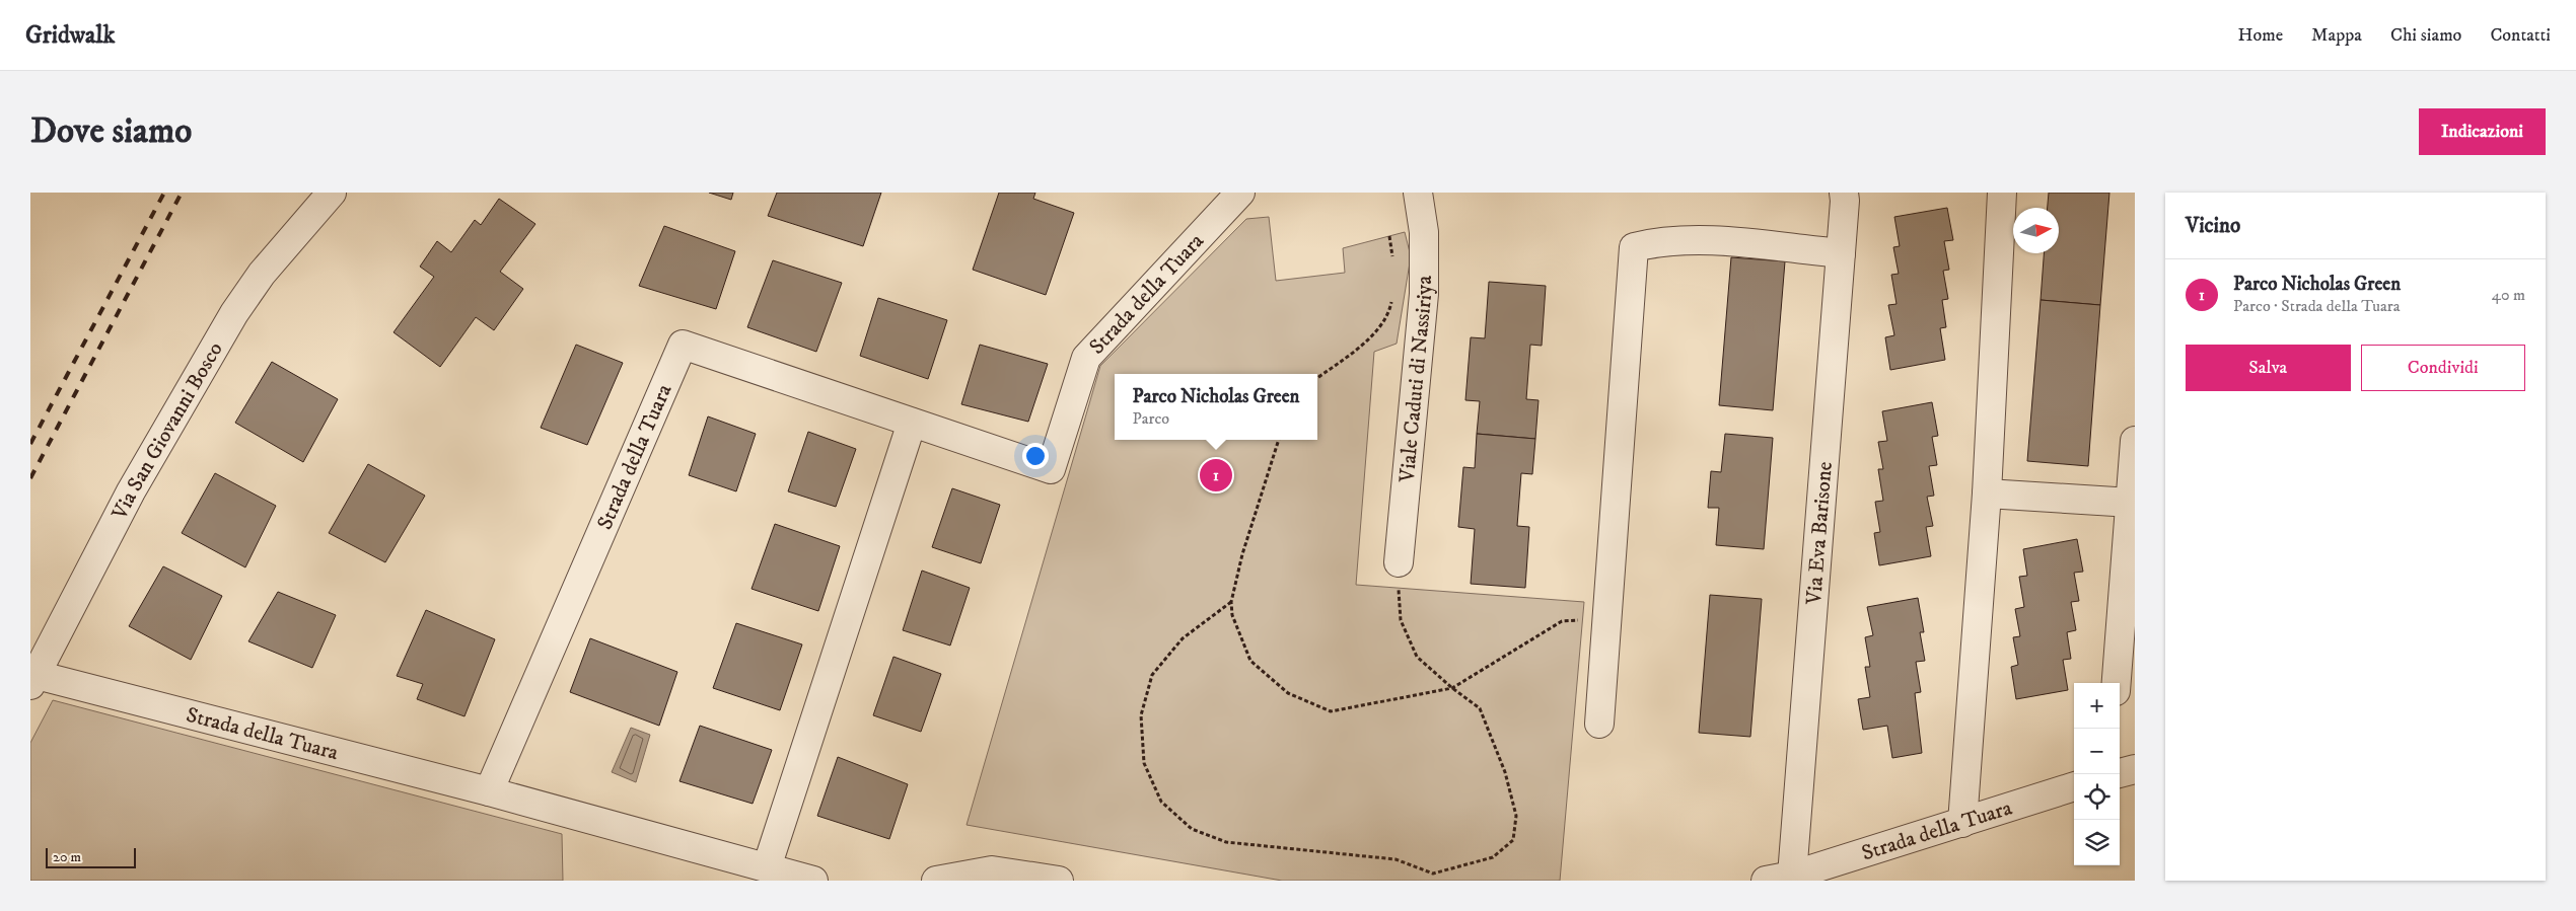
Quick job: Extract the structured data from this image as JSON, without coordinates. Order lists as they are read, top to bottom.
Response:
{
  "streets": {
    "street": [
      "Strada della Tuara",
      "Viale Caduti di Nassiriya",
      "Via San Giovanni Bosco",
      "Via Eva Barisone"
    ]
  },
  "crossings": [
    ["Strada della Tuara", "Via San Giovanni Bosco"],
    ["Strada della Tuara", "Via Eva Barisone"]
  ],
  "scale_bar": "20 m",
  "north": "right",
  "page": {
    "header": "Gridwalk",
    "nav": [
      "Home",
      "Mappa",
      "Chi siamo",
      "Contatti"
    ],
    "buttons": [
      "Indicazioni",
      ["Salva", "Condividi"]
    ],
    "title": "Dove siamo",
    "heading": "Vicino",
    "list": [
      {
        "mark": "1",
        "name": "Parco Nicholas Green",
        "note": "Parco · Strada della Tuara",
        "value": "40 m"
      }
    ],
    "popup": ["Parco Nicholas Green", "Parco"],
    "pins": "1",
    "map_buttons": ["+", "−"],
    "scale": "20 m"
  }
}
